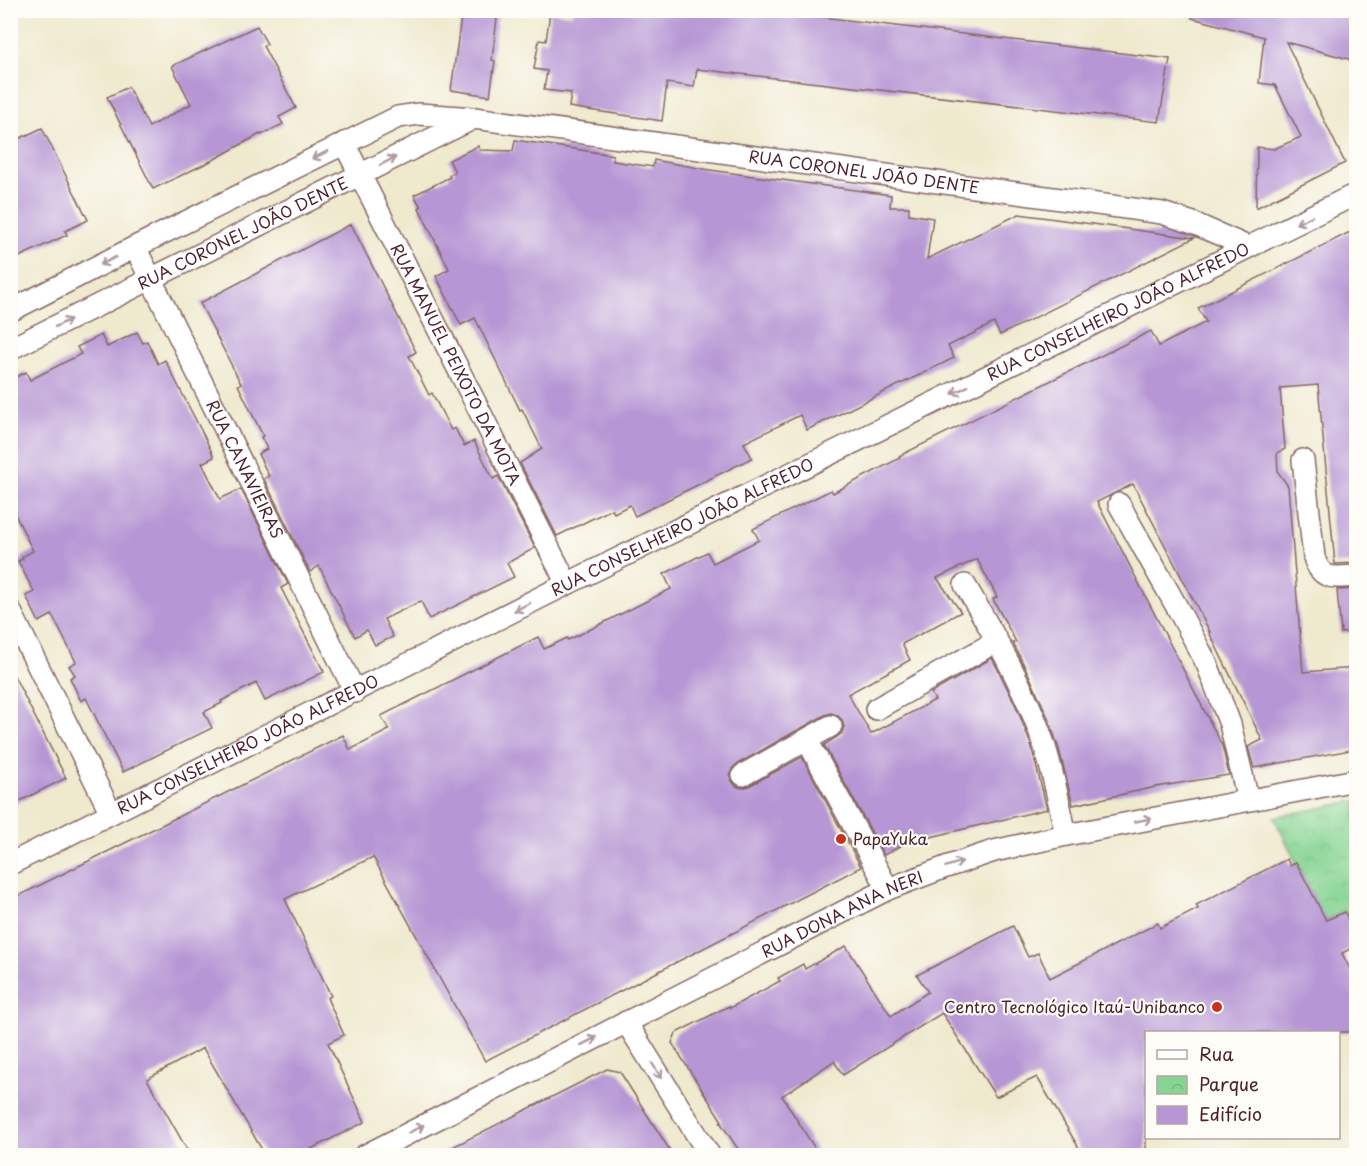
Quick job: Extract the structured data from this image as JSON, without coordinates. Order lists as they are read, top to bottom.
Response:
{
  "streets": {
    "street": [
      "RUA CORONEL JOÃO DENTE",
      "RUA CONSELHEIRO JOÃO ALFREDO",
      "RUA MANUEL PEIXOTO DA MOTA",
      "RUA CANAVIEIRAS",
      "RUA DONA ANA NERI"
    ]
  },
  "crossings": [
    ["RUA CORONEL JOÃO DENTE", "RUA CONSELHEIRO JOÃO ALFREDO"],
    ["RUA CORONEL JOÃO DENTE", "RUA MANUEL PEIXOTO DA MOTA"],
    ["RUA CORONEL JOÃO DENTE", "RUA CANAVIEIRAS"],
    ["RUA CONSELHEIRO JOÃO ALFREDO", "RUA MANUEL PEIXOTO DA MOTA"],
    ["RUA CONSELHEIRO JOÃO ALFREDO", "RUA CANAVIEIRAS"]
  ],
  "one_way": ["RUA CONSELHEIRO JOÃO ALFREDO", "RUA DONA ANA NERI"],
  "places": ["PapaYuka", "Centro Tecnológico Itaú-Unibanco"],
  "legend": ["Rua", "Parque", "Edifício"]
}
